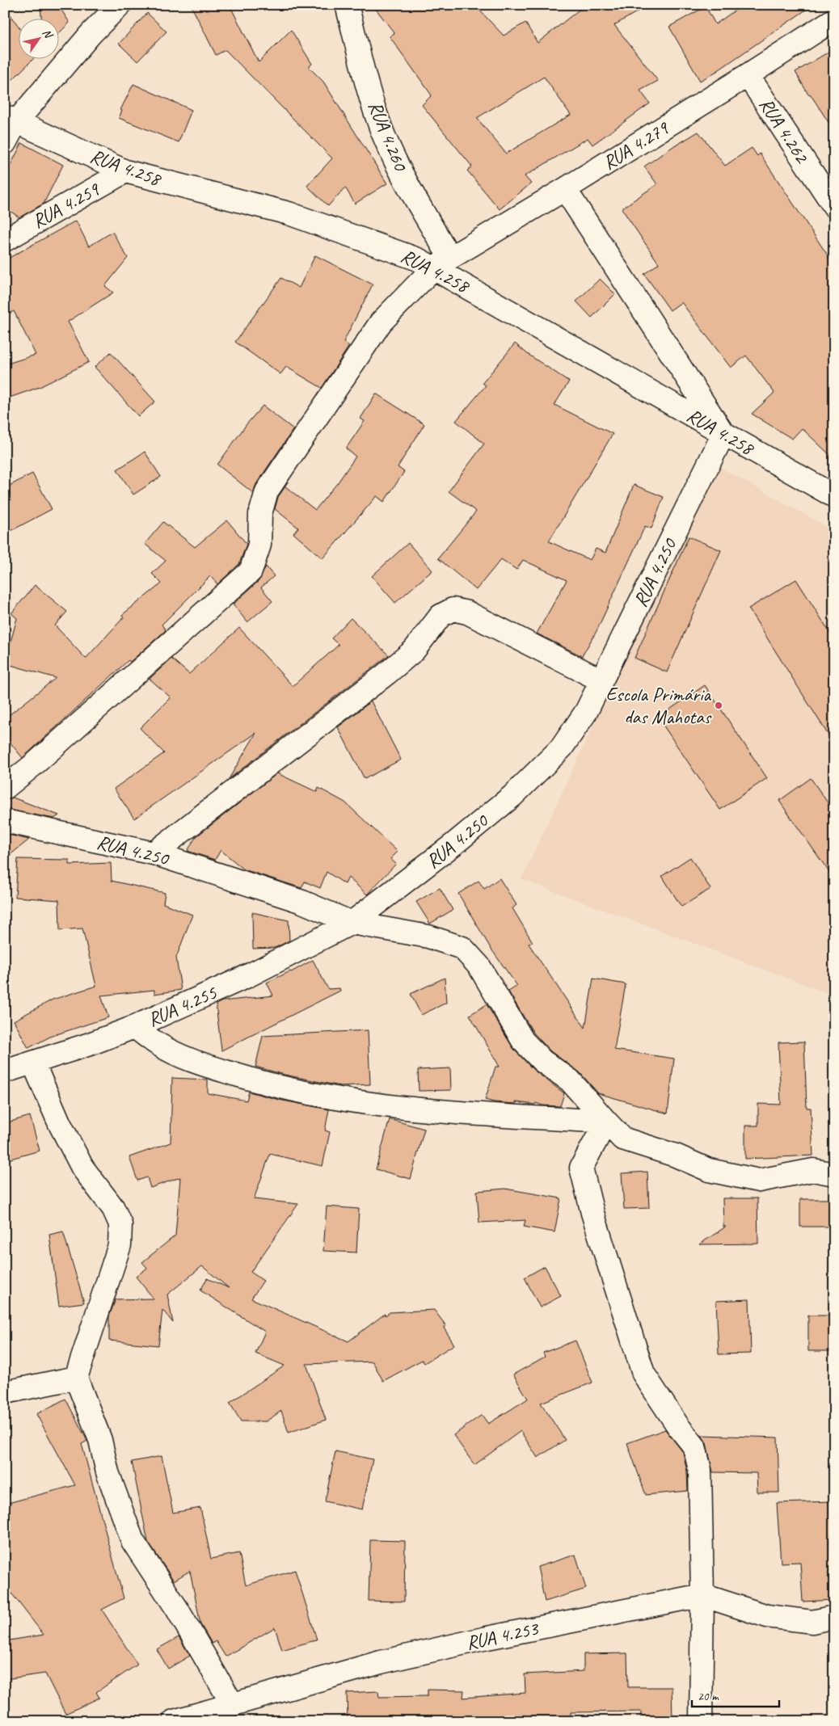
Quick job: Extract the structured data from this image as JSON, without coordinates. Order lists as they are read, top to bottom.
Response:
{
  "streets": {
    "street": [
      "RUA 4.262",
      "RUA 4.260",
      "RUA 4.279",
      "RUA 4.258",
      "RUA 4.259",
      "RUA 4.250",
      "RUA 4.255",
      "RUA 4.253"
    ]
  },
  "crossings": [
    ["RUA 4.262", "RUA 4.279"],
    ["RUA 4.260", "RUA 4.279"],
    ["RUA 4.260", "RUA 4.258"],
    ["RUA 4.279", "RUA 4.258"],
    ["RUA 4.258", "RUA 4.259"],
    ["RUA 4.258", "RUA 4.250"],
    ["RUA 4.250", "RUA 4.255"]
  ],
  "places": ["Escola Primária das Mahotas"],
  "scale_bar": "20 m",
  "north": "top right"
}
